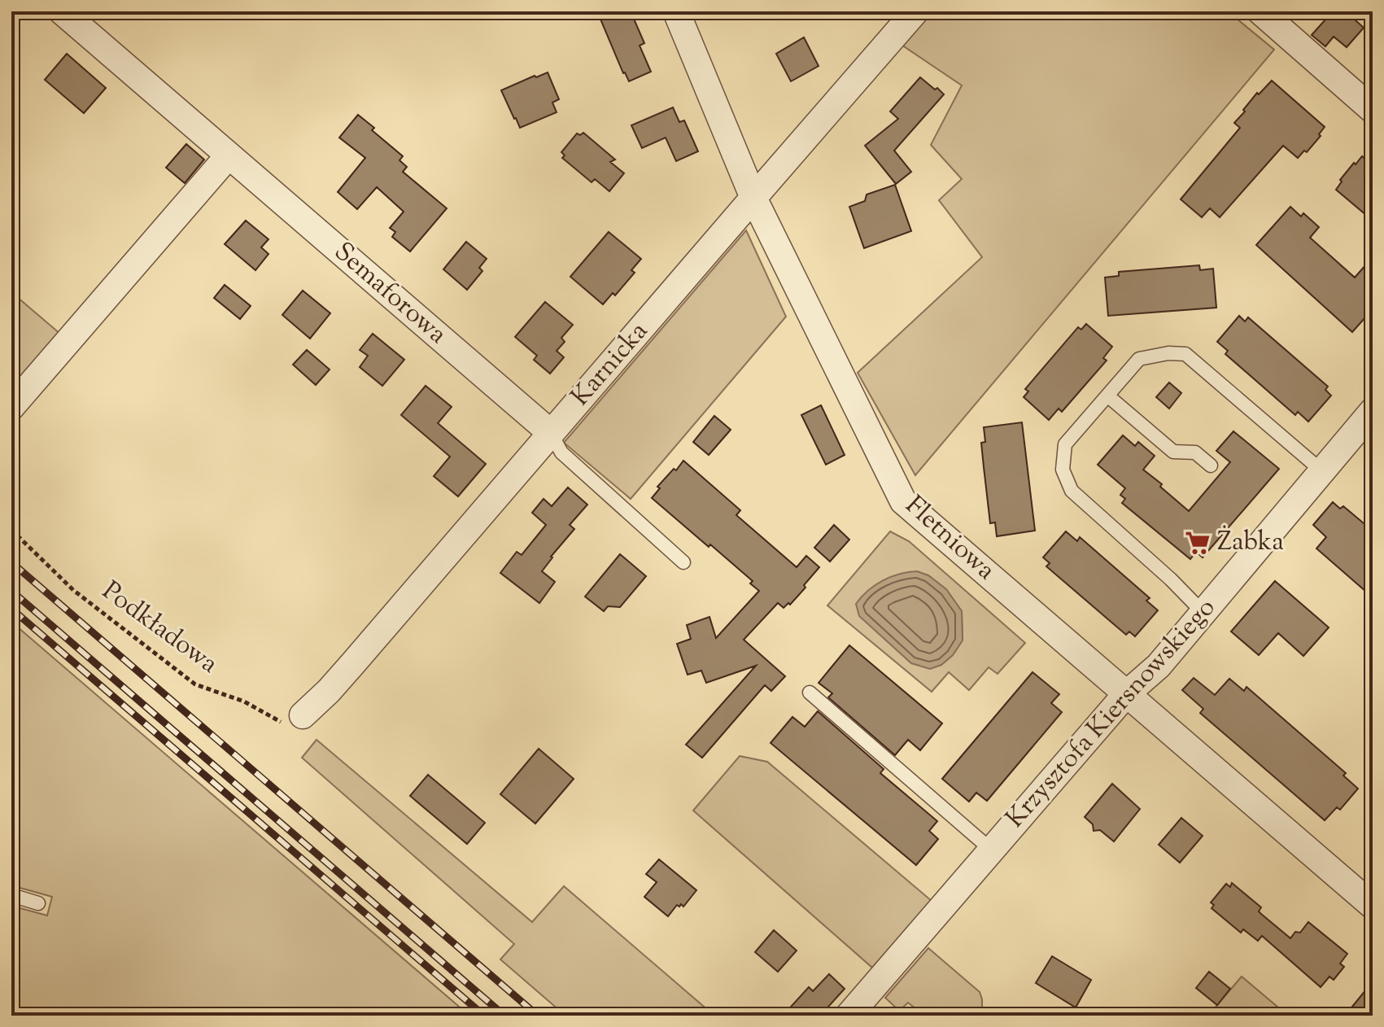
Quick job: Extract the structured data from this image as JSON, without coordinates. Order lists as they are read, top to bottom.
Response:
{
  "streets": {
    "street": [
      "Semaforowa",
      "Karnicka",
      "Fletniowa",
      "Krzysztofa Kiersnowskiego"
    ],
    "path": ["Podkładowa"]
  },
  "crossings": [
    ["Semaforowa", "Karnicka"],
    ["Karnicka", "Fletniowa"],
    ["Karnicka", "Podkładowa"],
    ["Fletniowa", "Krzysztofa Kiersnowskiego"]
  ],
  "places": {
    "supermarket": ["Żabka"]
  }
}
